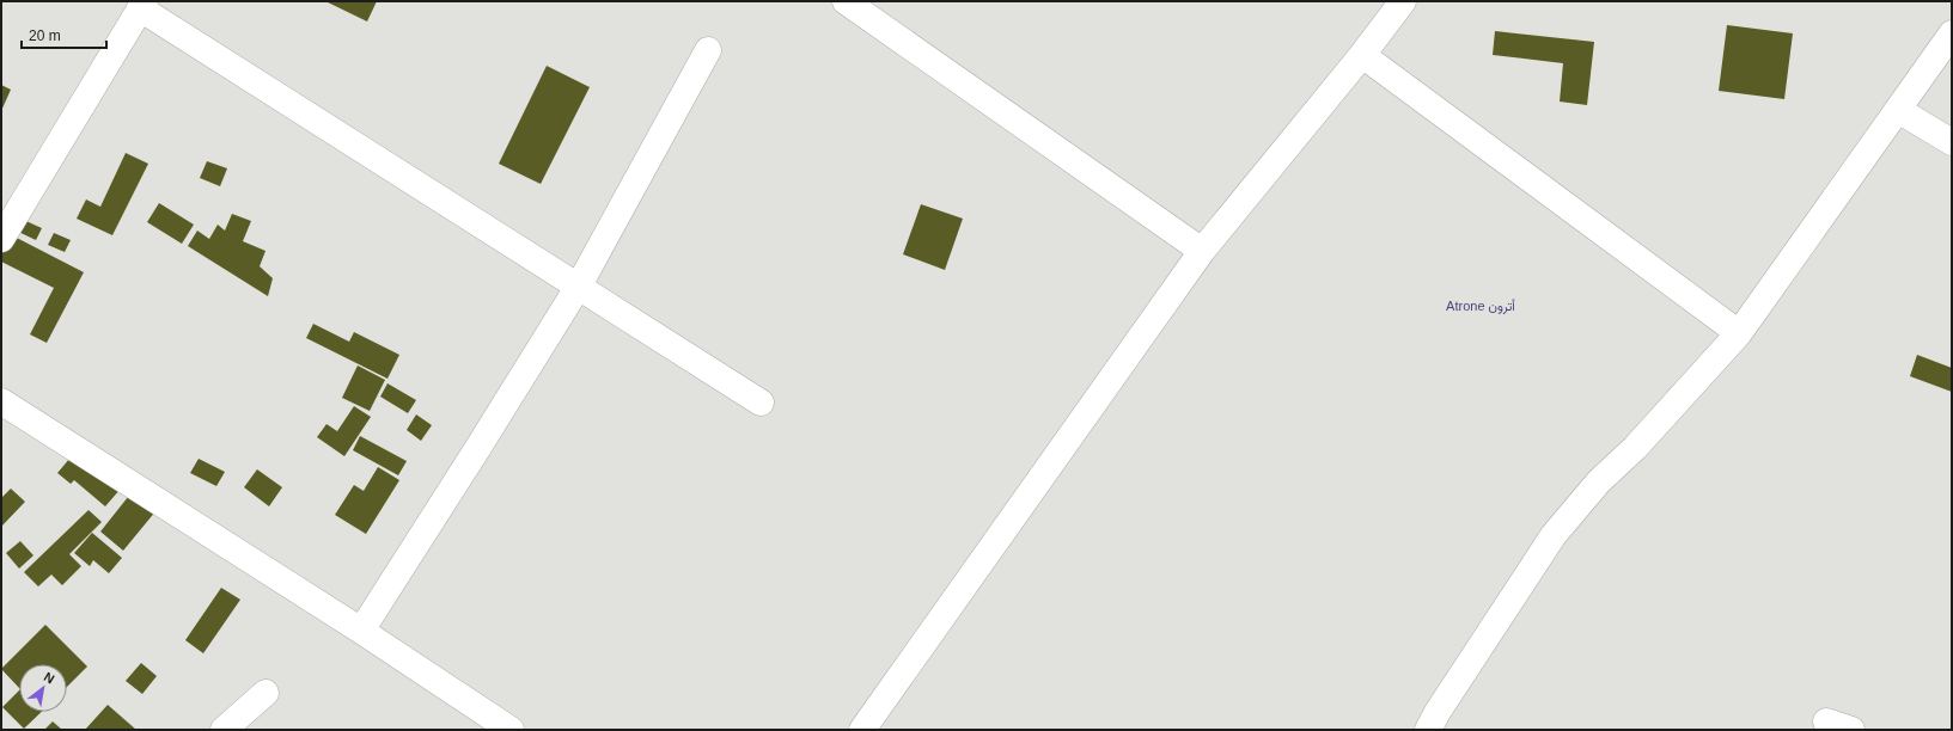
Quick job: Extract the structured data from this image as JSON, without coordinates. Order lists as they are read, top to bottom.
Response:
{
  "districts": ["Atrone أترون"],
  "scale_bar": "20 m",
  "north": "top right"
}
